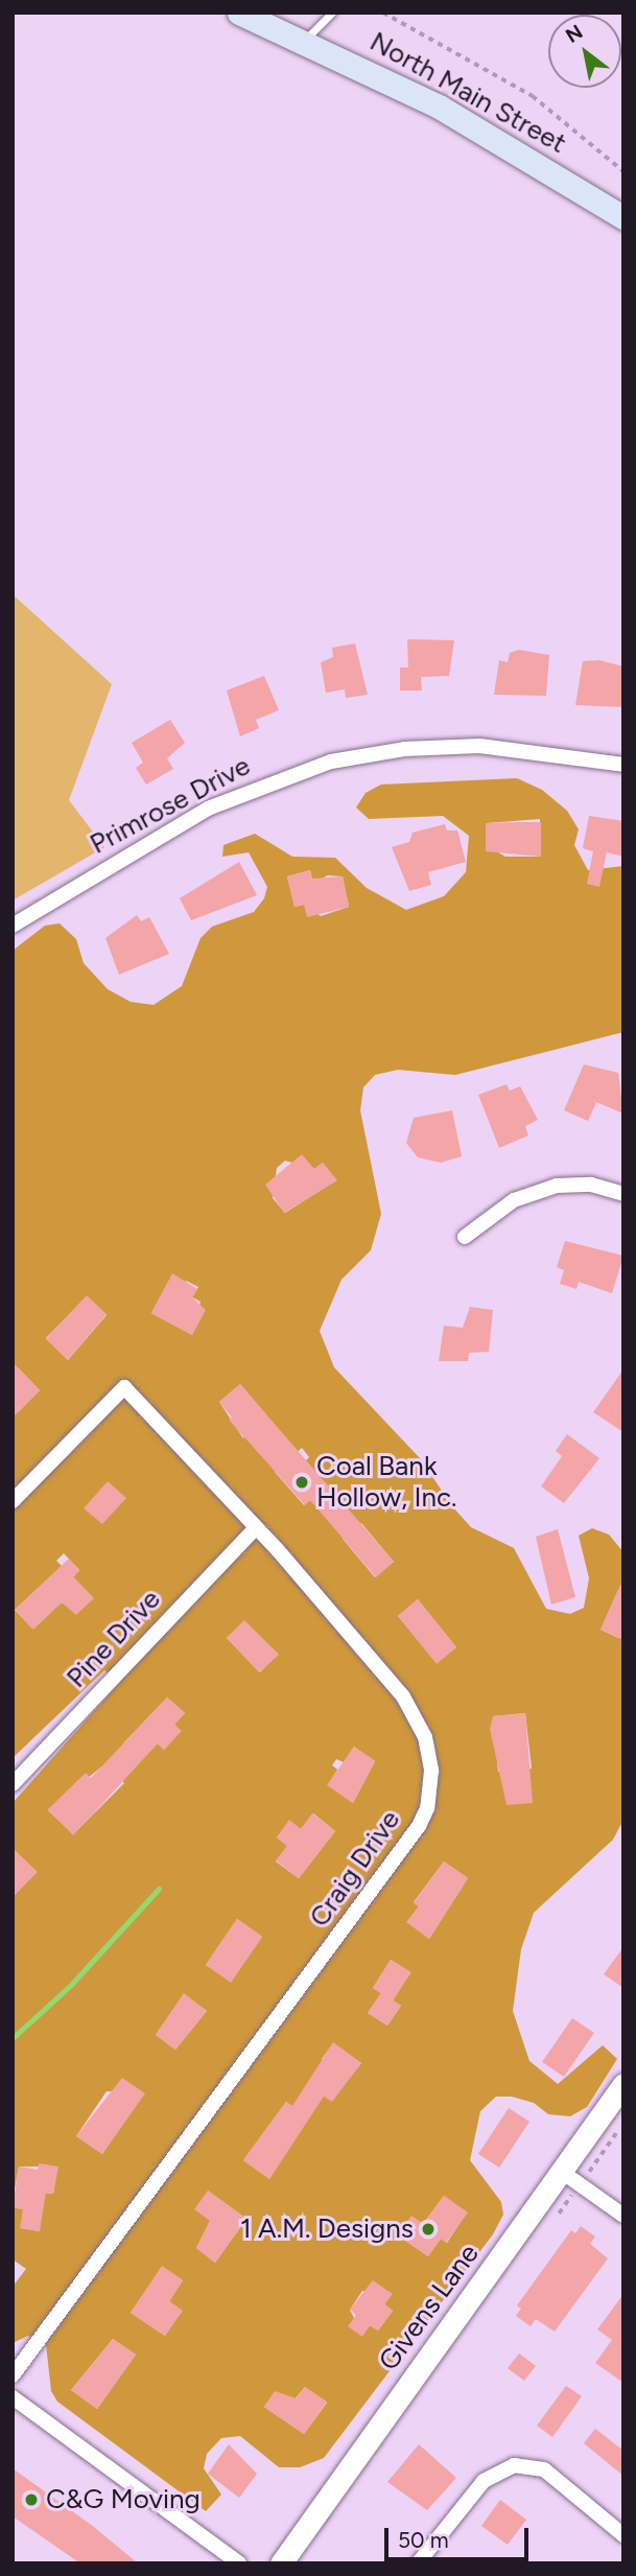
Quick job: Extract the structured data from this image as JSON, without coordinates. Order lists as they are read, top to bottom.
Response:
{
  "streets": {
    "main road": ["North Main Street"],
    "street": [
      "Primrose Drive",
      "Pine Drive",
      "Craig Drive",
      "Givens Lane"
    ]
  },
  "crossings": [
    ["Pine Drive", "Craig Drive"]
  ],
  "places": ["Coal Bank Hollow, Inc.", "1 A.M. Designs", "C&G Moving"],
  "scale_bar": "50 m",
  "north": "top left"
}
